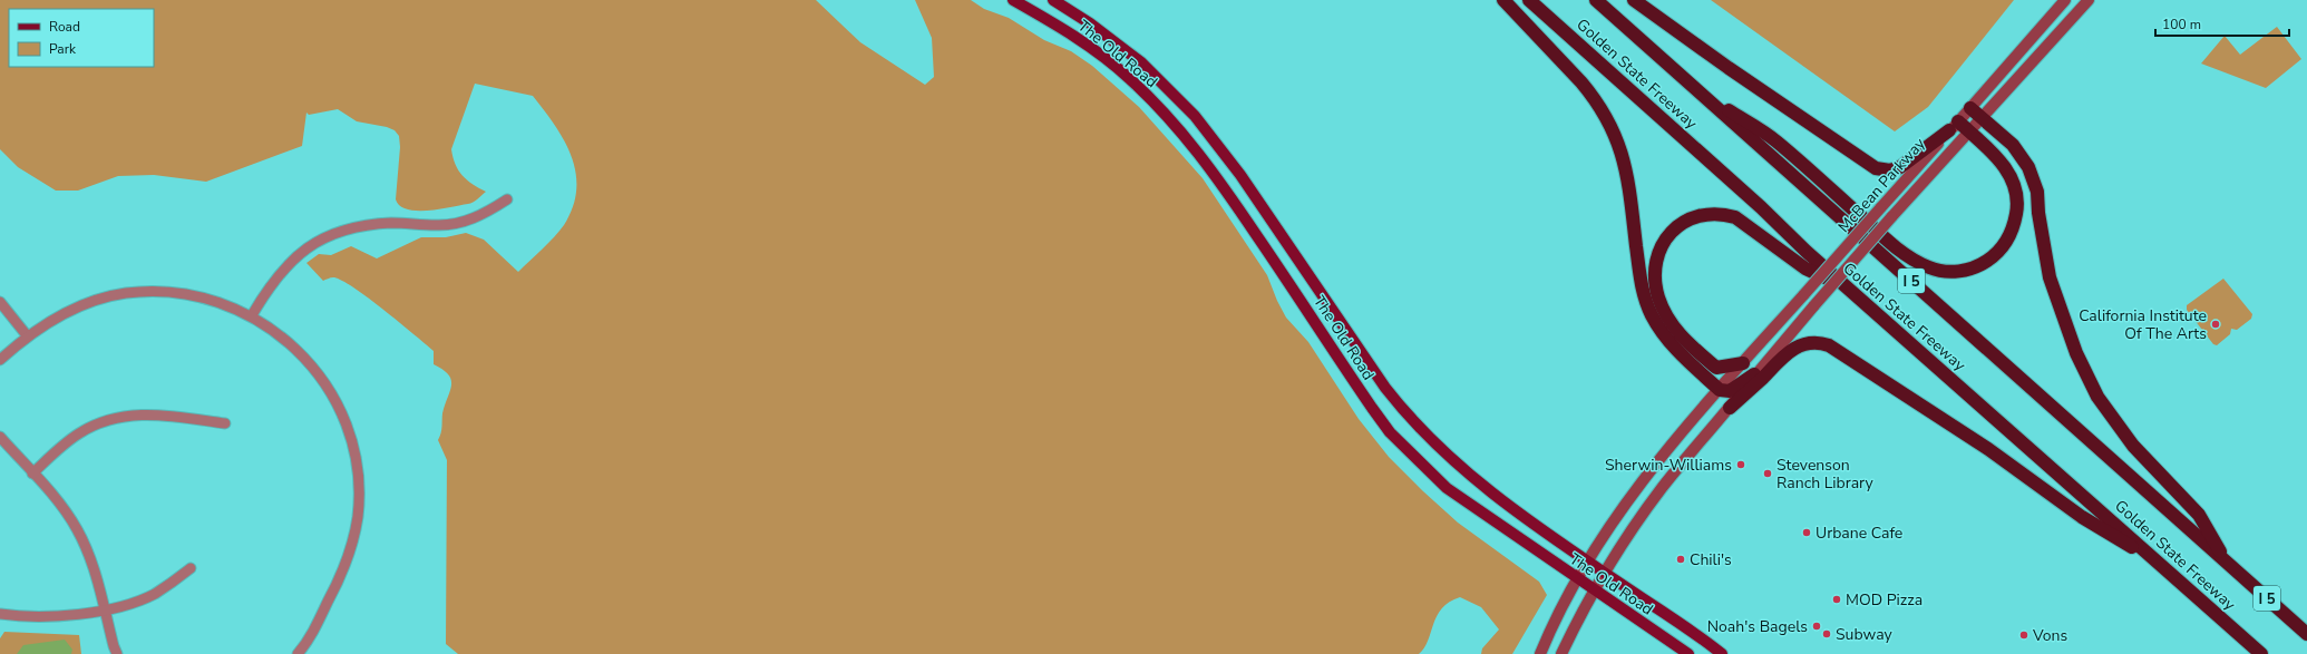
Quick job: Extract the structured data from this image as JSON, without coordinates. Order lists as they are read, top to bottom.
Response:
{
  "streets": {
    "highway": ["Golden State Freeway", "I 5"],
    "main road": ["The Old Road", "McBean Parkway"]
  },
  "crossings": [
    ["The Old Road", "McBean Parkway"]
  ],
  "places": [
    "California Institute Of The Arts",
    "Sherwin-Williams",
    "Stevenson Ranch Library",
    "Urbane Cafe",
    "Chili's",
    "MOD Pizza",
    "Noah's Bagels",
    "Subway",
    "Vons"
  ],
  "legend": ["Road", "Park"],
  "scale_bar": "100 m"
}
